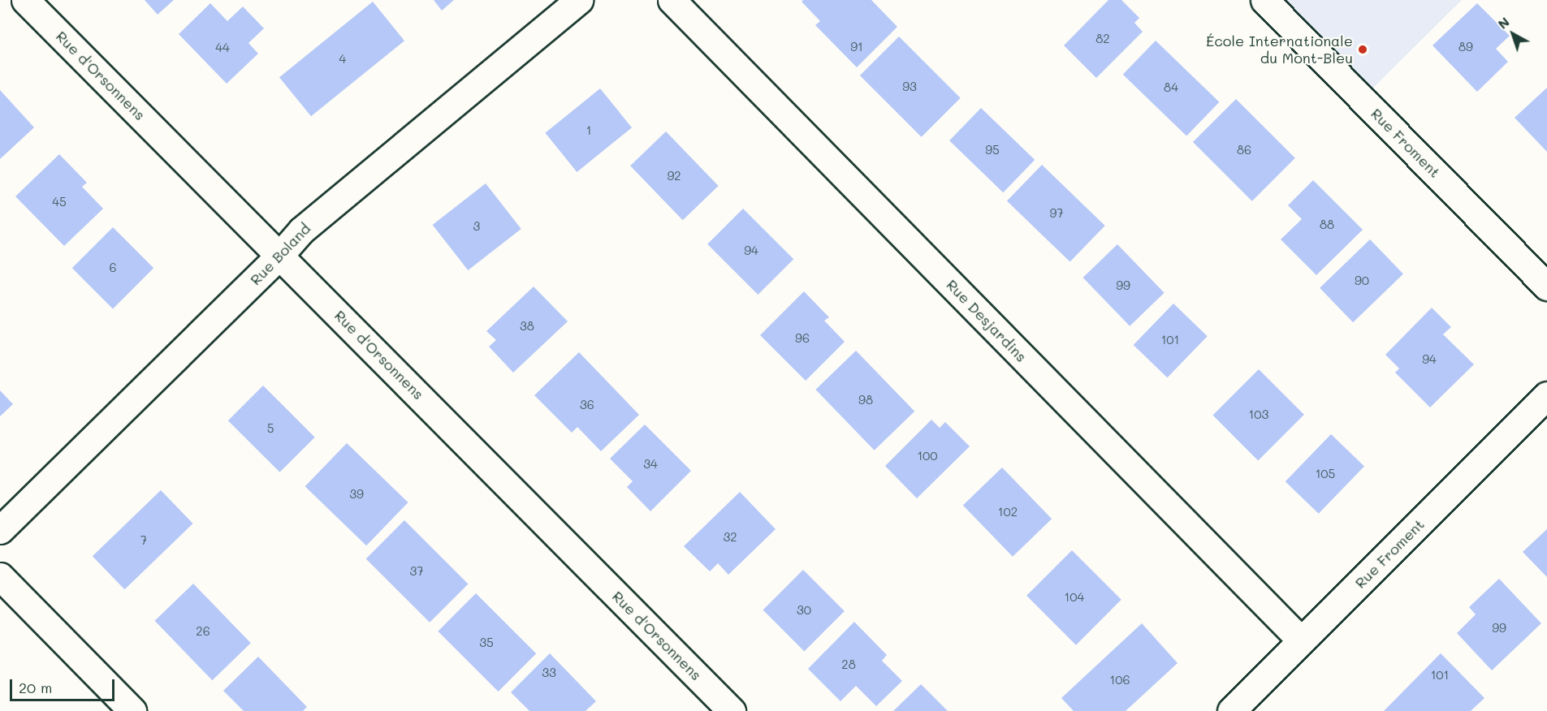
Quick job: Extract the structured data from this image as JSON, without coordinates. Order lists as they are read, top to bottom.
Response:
{
  "streets": {
    "street": [
      "Rue d'Orsonnens",
      "Rue Froment",
      "Rue Boland",
      "Rue Desjardins"
    ]
  },
  "crossings": [
    ["Rue d'Orsonnens", "Rue Boland"],
    ["Rue Froment", "Rue Desjardins"]
  ],
  "places": ["École Internationale du Mont-Bleu"],
  "house_numbers": [
    "82",
    "91",
    "89",
    "44",
    "4",
    "93",
    "84",
    "1",
    "95",
    "86",
    "92",
    "45",
    "97",
    "88",
    "3",
    "94",
    "6",
    "90",
    "99",
    "38",
    "96",
    "101",
    "94",
    "98",
    "36",
    "103",
    "5",
    "100",
    "34",
    "105",
    "39",
    "102",
    "32",
    "7",
    "37",
    "104",
    "30",
    "99",
    "26",
    "35",
    "28",
    "33",
    "101",
    "106"
  ],
  "scale_bar": "20 m",
  "north": "top left"
}
